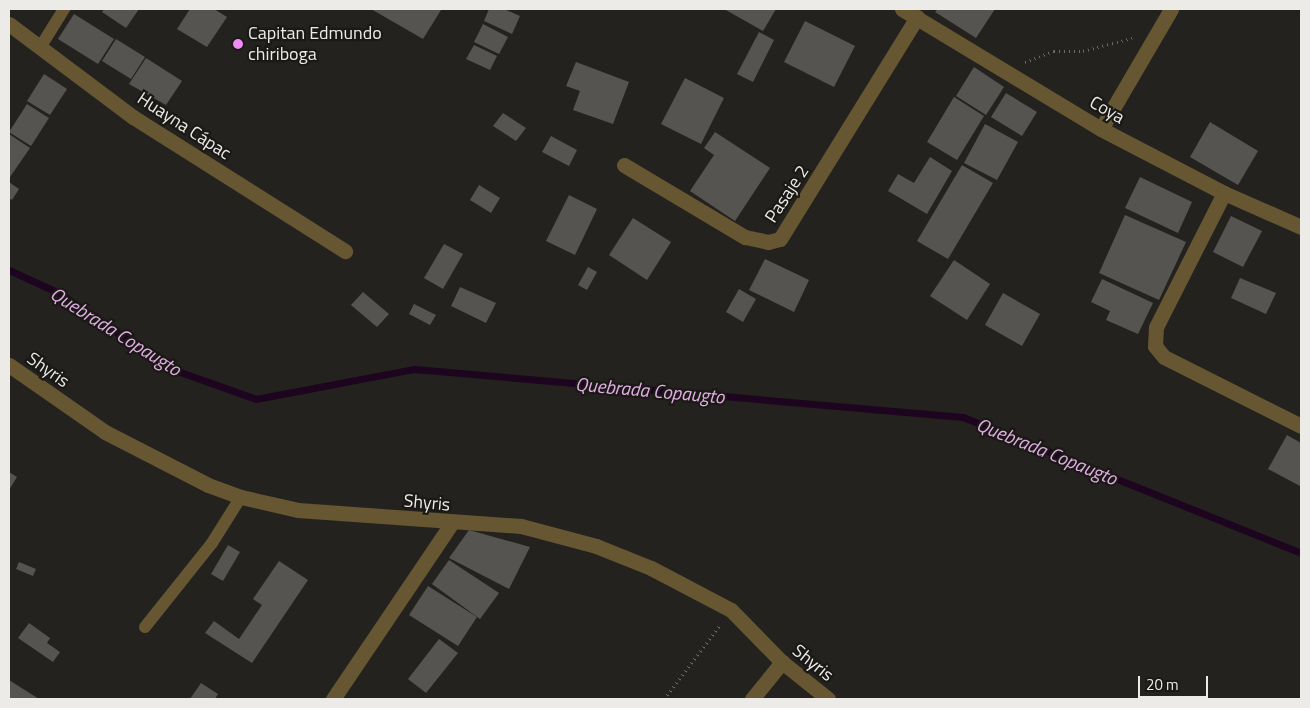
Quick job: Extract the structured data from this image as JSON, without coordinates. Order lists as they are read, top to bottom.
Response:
{
  "streets": {
    "street": [
      "Coya",
      "Huayna Cápac",
      "Pasaje 2",
      "Shyris"
    ]
  },
  "crossings": [
    ["Coya", "Pasaje 2"]
  ],
  "water": ["Quebrada Copaugto"],
  "places": ["Capitan Edmundo chiriboga"],
  "scale_bar": "20 m"
}
